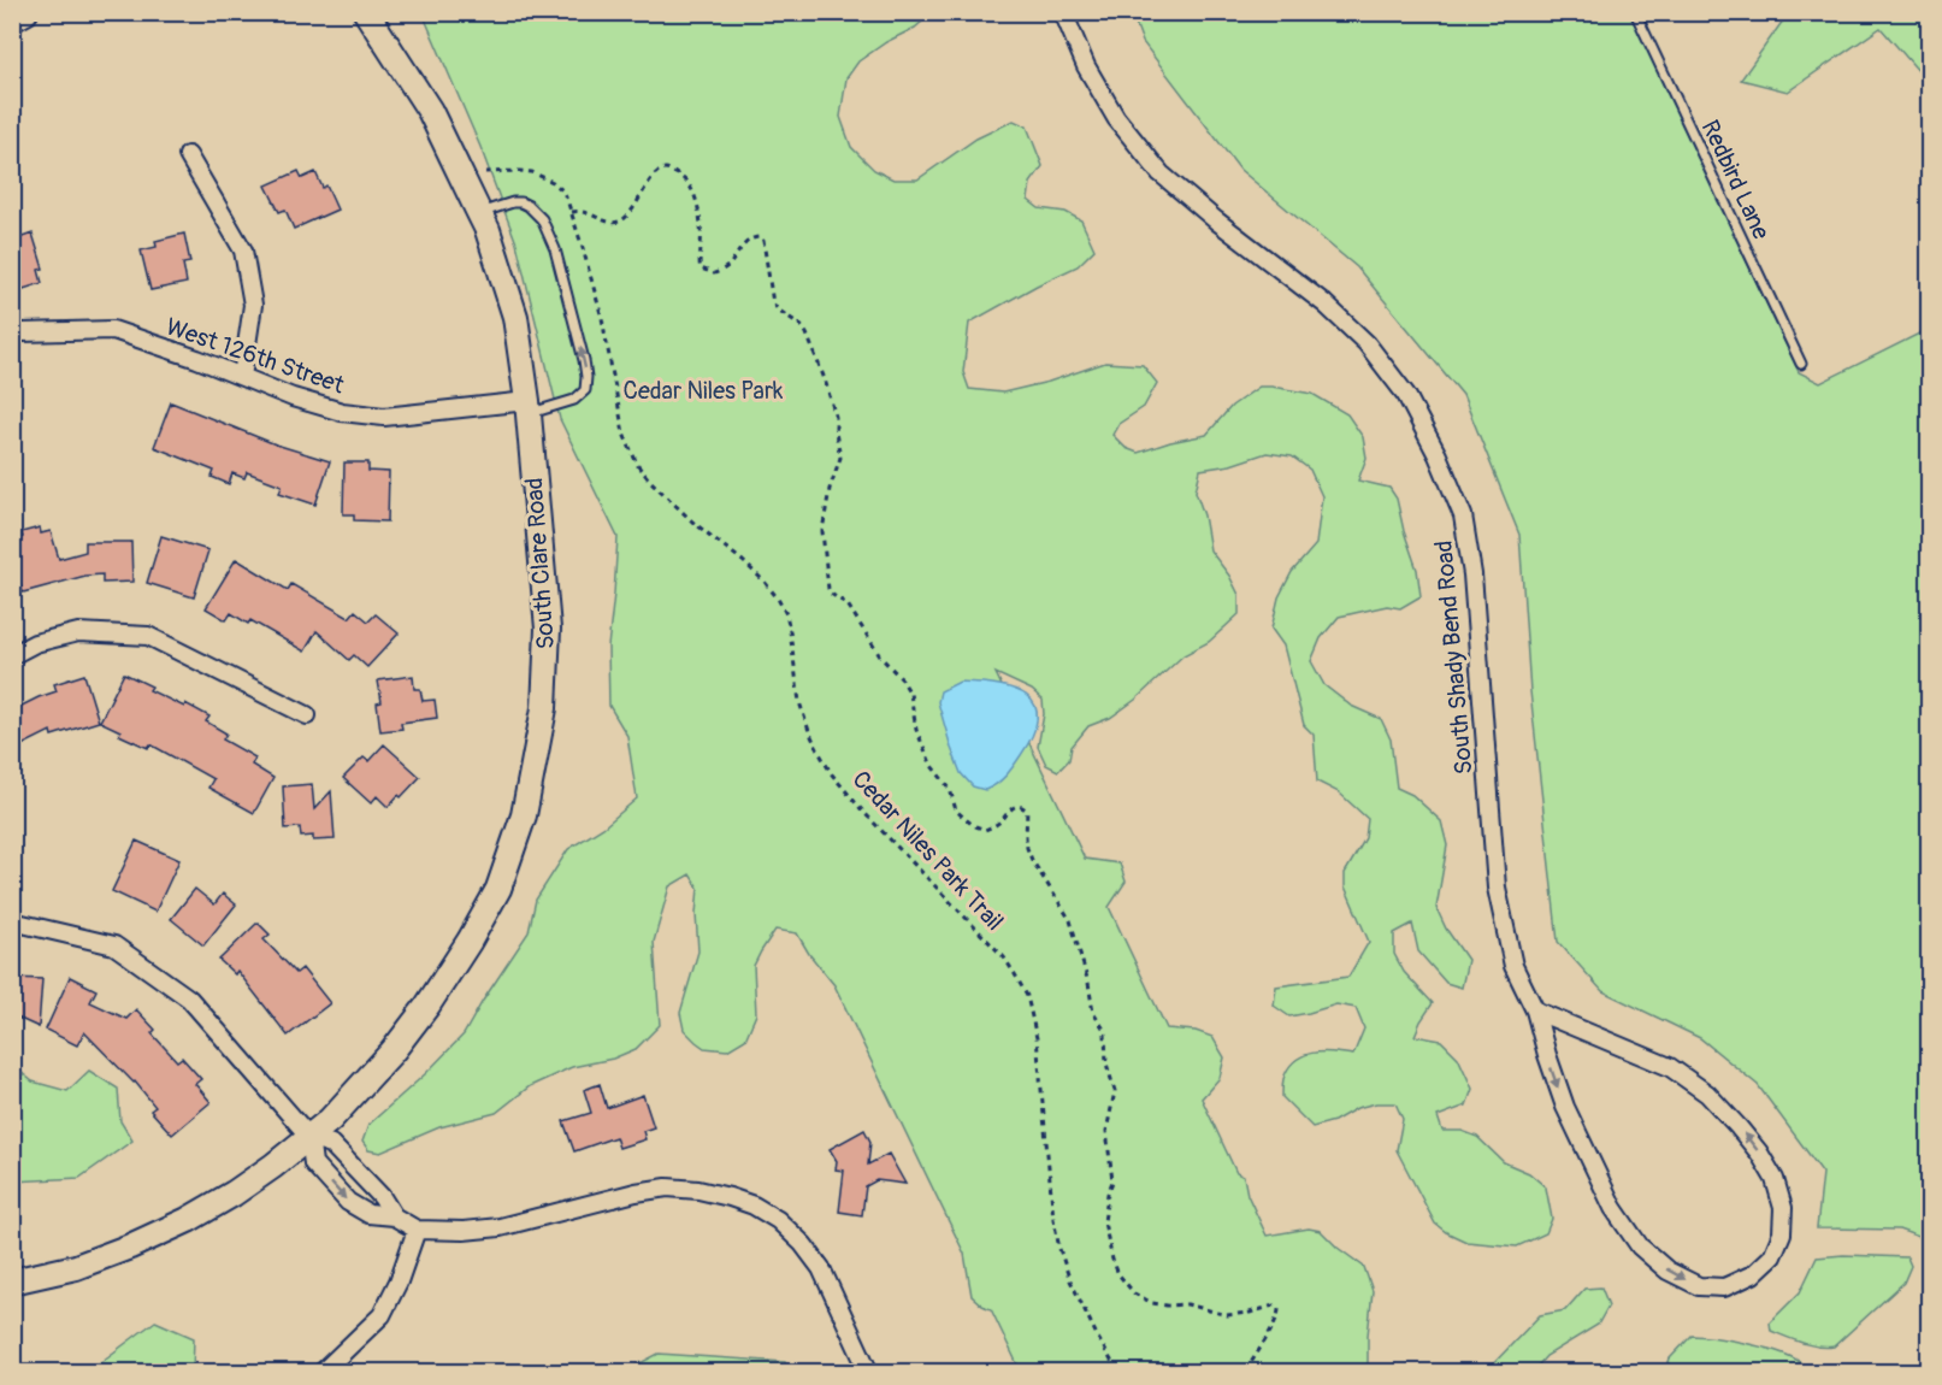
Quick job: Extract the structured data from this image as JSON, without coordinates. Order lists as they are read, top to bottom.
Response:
{
  "streets": {
    "street": ["West 126th Street", "South Clare Road", "South Shady Bend Road"],
    "lane": ["Redbird Lane"],
    "path": ["Cedar Niles Park Trail"]
  },
  "crossings": [
    ["West 126th Street", "South Clare Road"]
  ],
  "parks": ["Cedar Niles Park"]
}
